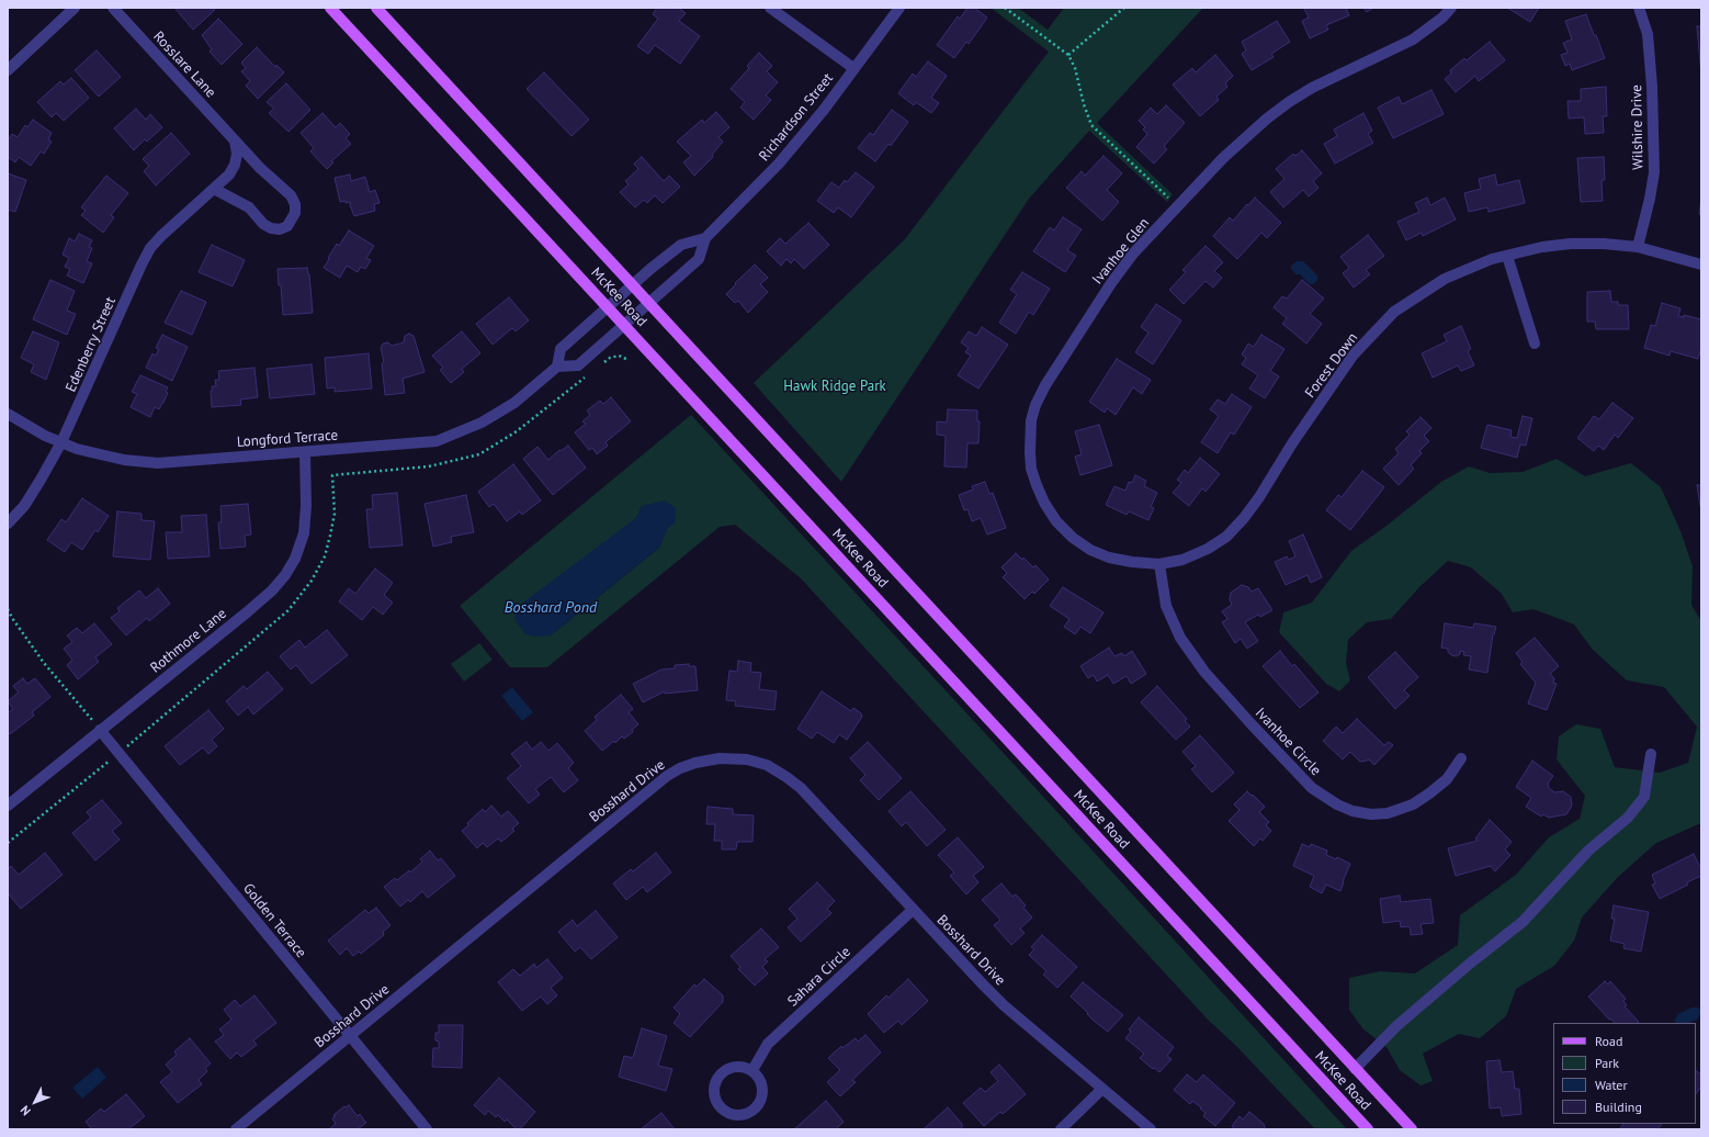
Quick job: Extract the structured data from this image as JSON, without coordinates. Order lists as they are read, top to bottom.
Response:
{
  "streets": {
    "main road": ["McKee Road"],
    "street": [
      "Rosslare Lane",
      "Richardson Street",
      "Wilshire Drive",
      "Ivanhoe Glen",
      "Edenberry Street",
      "Forest Down",
      "Longford Terrace",
      "Rothmore Lane",
      "Ivanhoe Circle",
      "Bosshard Drive",
      "Golden Terrace",
      "Sahara Circle"
    ]
  },
  "crossings": [
    ["Rosslare Lane", "Edenberry Street"],
    ["Richardson Street", "McKee Road"],
    ["Wilshire Drive", "Forest Down"],
    ["Ivanhoe Glen", "Forest Down"],
    ["Ivanhoe Glen", "Ivanhoe Circle"],
    ["Edenberry Street", "Longford Terrace"],
    ["Forest Down", "Ivanhoe Circle"],
    ["Longford Terrace", "Rothmore Lane"],
    ["Rothmore Lane", "Golden Terrace"],
    ["Bosshard Drive", "Golden Terrace"],
    ["Bosshard Drive", "Sahara Circle"]
  ],
  "water": ["Bosshard Pond"],
  "parks": ["Hawk Ridge Park"],
  "legend": [
    "Road",
    "Park",
    "Water",
    "Building"
  ],
  "north": "bottom left"
}
